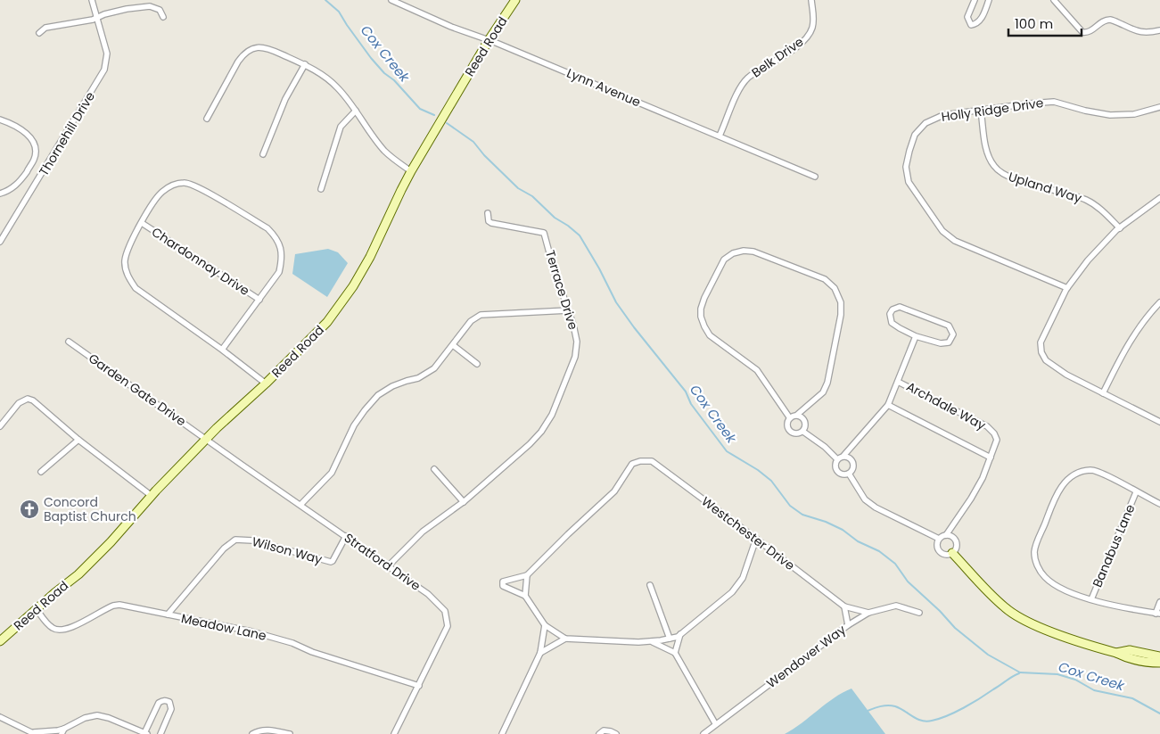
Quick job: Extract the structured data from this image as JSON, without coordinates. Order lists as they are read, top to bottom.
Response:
{
  "streets": {
    "street": [
      "Reed Road",
      "Belk Drive",
      "Lynn Avenue",
      "Holly Ridge Drive",
      "Thornehill Drive",
      "Upland Way",
      "Chardonnay Drive",
      "Terrace Drive",
      "Garden Gate Drive",
      "Archdale Way",
      "Westchester Drive",
      "Banabus Lane",
      "Wilson Way",
      "Stratford Drive",
      "Meadow Lane",
      "Wendover Way"
    ]
  },
  "crossings": [
    ["Reed Road", "Lynn Avenue"],
    ["Reed Road", "Garden Gate Drive"],
    ["Reed Road", "Stratford Drive"],
    ["Reed Road", "Meadow Lane"],
    ["Belk Drive", "Lynn Avenue"],
    ["Holly Ridge Drive", "Upland Way"],
    ["Terrace Drive", "Stratford Drive"],
    ["Garden Gate Drive", "Stratford Drive"],
    ["Wilson Way", "Stratford Drive"],
    ["Wilson Way", "Meadow Lane"],
    ["Stratford Drive", "Meadow Lane"]
  ],
  "water": ["Cox Creek"],
  "places": {
    "church": ["Concord Baptist Church"]
  },
  "scale_bar": "100 m"
}
